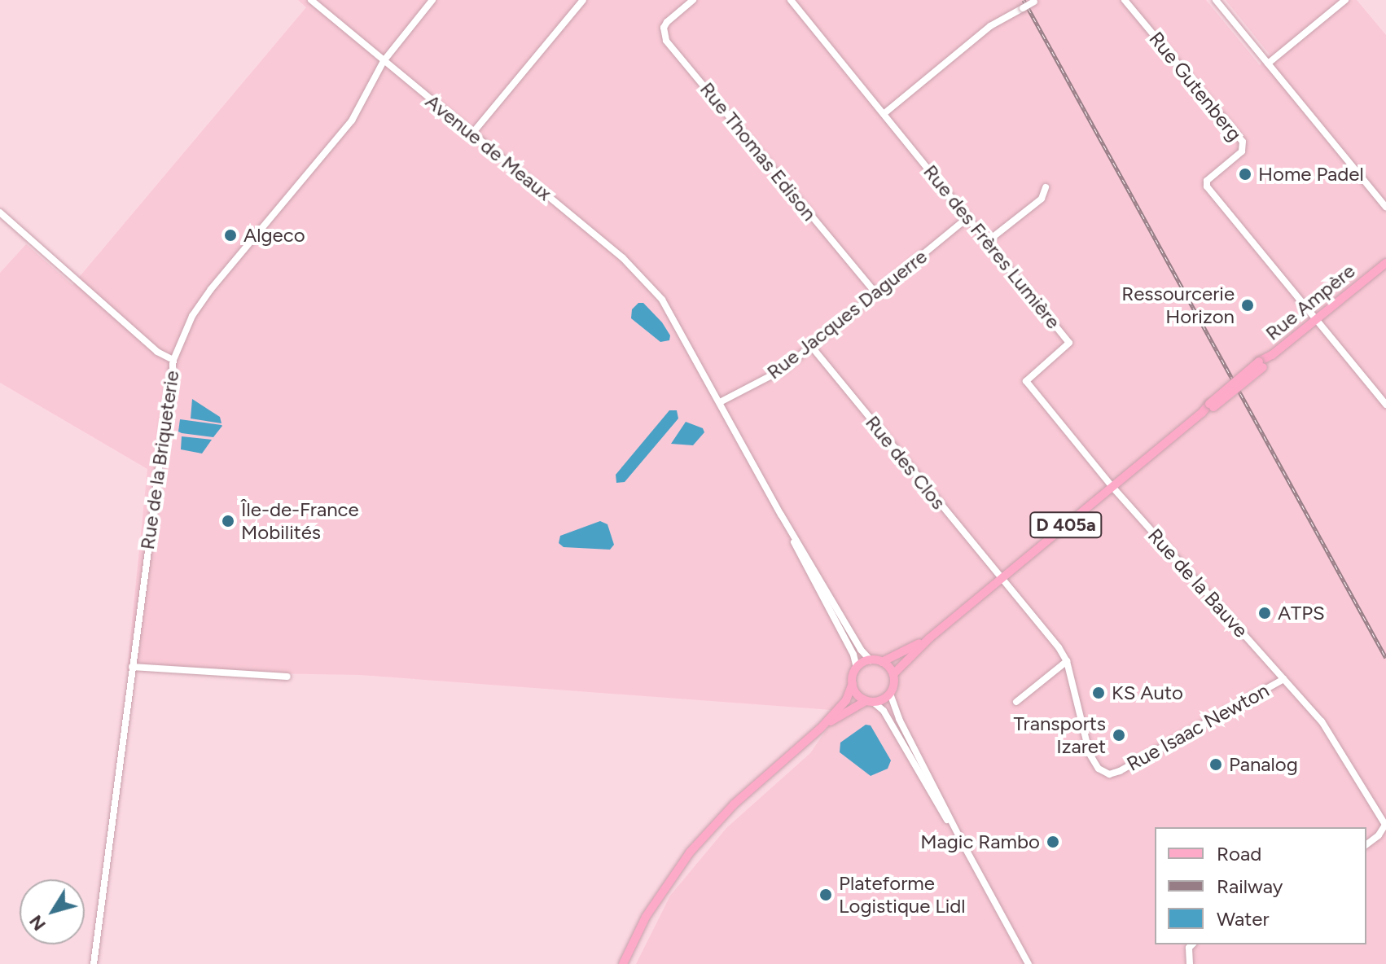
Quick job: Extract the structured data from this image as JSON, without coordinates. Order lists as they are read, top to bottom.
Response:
{
  "streets": {
    "main road": ["Rue Ampère", "D 405a"],
    "street": [
      "Rue Gutenberg",
      "Avenue de Meaux",
      "Rue Thomas Edison",
      "Rue des Frères Lumière",
      "Rue Jacques Daguerre",
      "Rue de la Briqueterie",
      "Rue des Clos",
      "Rue de la Bauve",
      "Rue Isaac Newton"
    ]
  },
  "crossings": [
    ["Rue Gutenberg", "Rue Ampère"],
    ["Avenue de Meaux", "Rue Jacques Daguerre"],
    ["Avenue de Meaux", "Rue de la Briqueterie"],
    ["Rue Thomas Edison", "Rue Jacques Daguerre"],
    ["Rue des Frères Lumière", "Rue Ampère"],
    ["Rue des Frères Lumière", "Rue Jacques Daguerre"],
    ["Rue des Frères Lumière", "D 405a"],
    ["Rue des Frères Lumière", "Rue de la Bauve"],
    ["Rue Ampère", "D 405a"],
    ["Rue Ampère", "Rue de la Bauve"],
    ["Rue Jacques Daguerre", "Rue des Clos"],
    ["Rue des Clos", "D 405a"],
    ["Rue des Clos", "Rue Isaac Newton"],
    ["D 405a", "Rue de la Bauve"],
    ["D 405a", "Rue Isaac Newton"],
    ["Rue de la Bauve", "Rue Isaac Newton"]
  ],
  "places": [
    "Home Padel",
    "Algeco",
    "Ressourcerie Horizon",
    "Île-de-France Mobilités",
    "ATPS",
    "KS Auto",
    "Transports Izaret",
    "Panalog",
    "Magic Rambo",
    "Plateforme Logistique Lidl"
  ],
  "legend": ["Road", "Railway", "Water"],
  "north": "bottom left"
}
